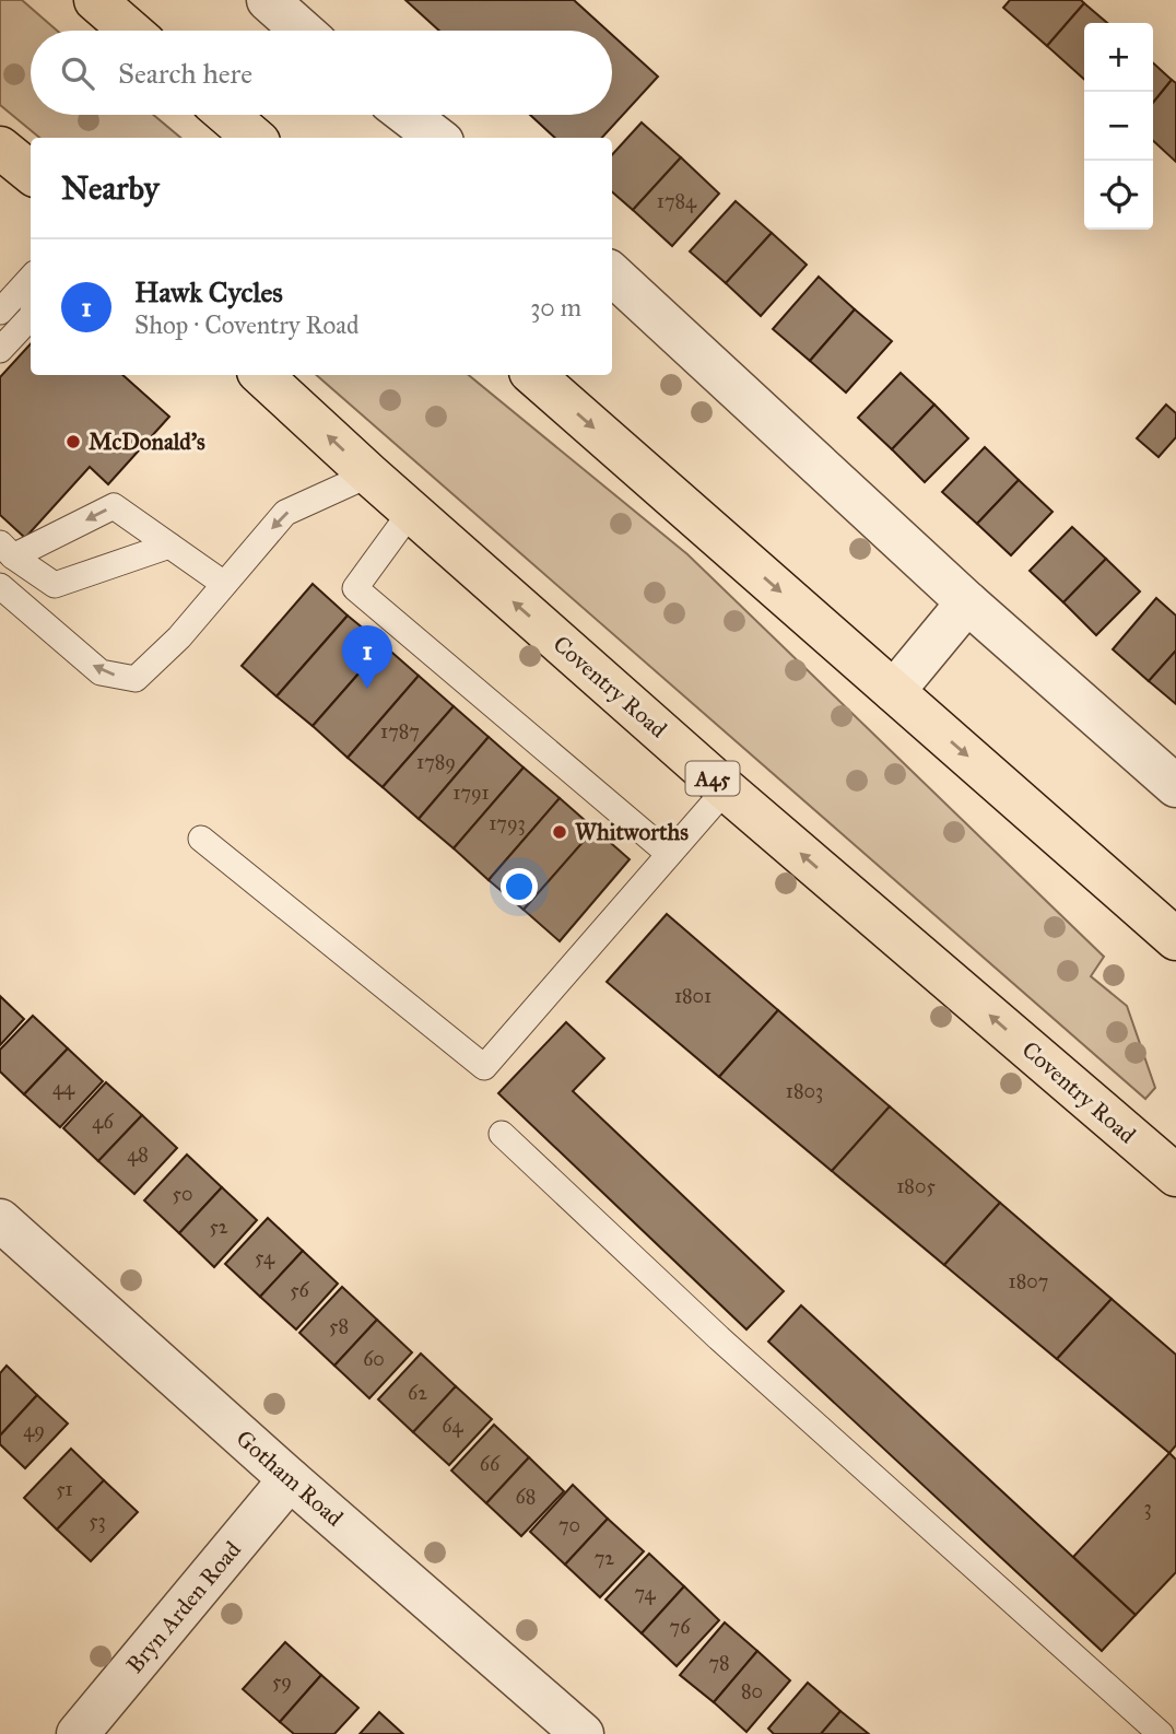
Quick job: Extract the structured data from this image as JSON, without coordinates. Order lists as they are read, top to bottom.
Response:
{
  "streets": {
    "highway": ["Coventry Road", "A45"],
    "street": ["Gotham Road", "Bryn Arden Road"]
  },
  "crossings": [
    ["Gotham Road", "Bryn Arden Road"]
  ],
  "places": ["McDonald's", "Whitworths"],
  "house_numbers": [
    "1784",
    "1787",
    "1789",
    "1791",
    "1793",
    "1801",
    "44",
    "1803",
    "46",
    "48",
    "1805",
    "50",
    "52",
    "54",
    "1807",
    "56",
    "58",
    "60",
    "62",
    "64",
    "49",
    "66",
    "51",
    "68",
    "3",
    "53",
    "70",
    "72",
    "74",
    "76",
    "78",
    "59",
    "80"
  ],
  "page": {
    "map_buttons": ["+", "−"],
    "search": "Search here",
    "heading": "Nearby",
    "list": [
      {
        "mark": "1",
        "name": "Hawk Cycles",
        "note": "Shop · Coventry Road",
        "value": "30 m"
      }
    ],
    "pins": "1"
  }
}
